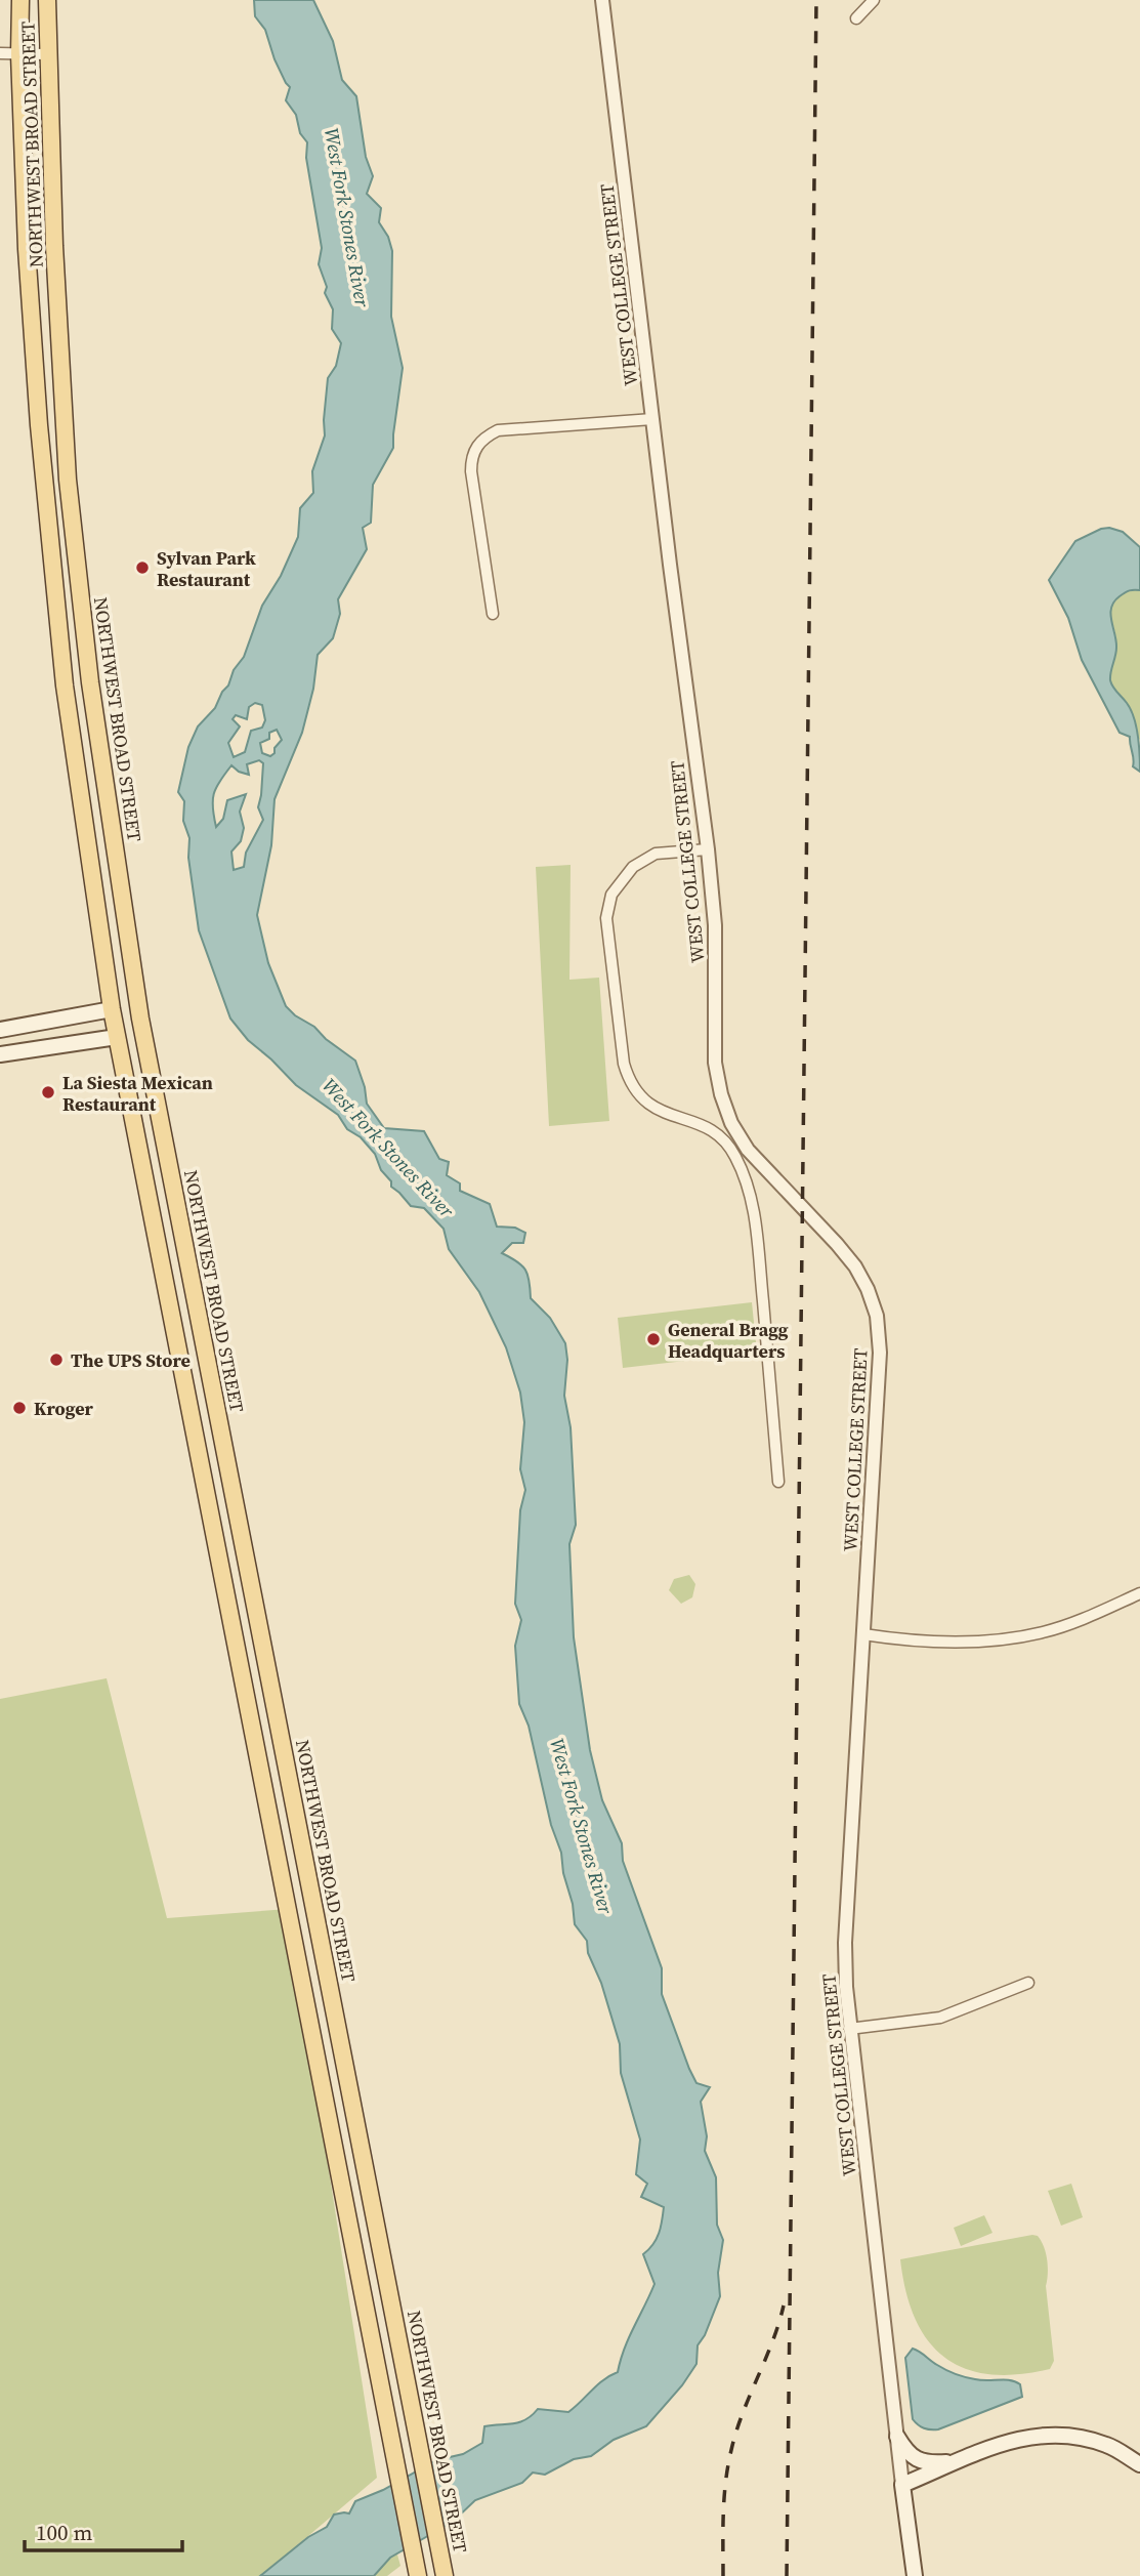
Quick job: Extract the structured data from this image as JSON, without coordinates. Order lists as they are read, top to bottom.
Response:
{
  "streets": {
    "main road": ["NORTHWEST BROAD STREET"],
    "street": ["WEST COLLEGE STREET"]
  },
  "water": ["West Fork Stones River"],
  "places": [
    "Sylvan Park Restaurant",
    "La Siesta Mexican Restaurant",
    "General Bragg Headquarters",
    "The UPS Store",
    "Kroger"
  ],
  "scale_bar": "100 m"
}
